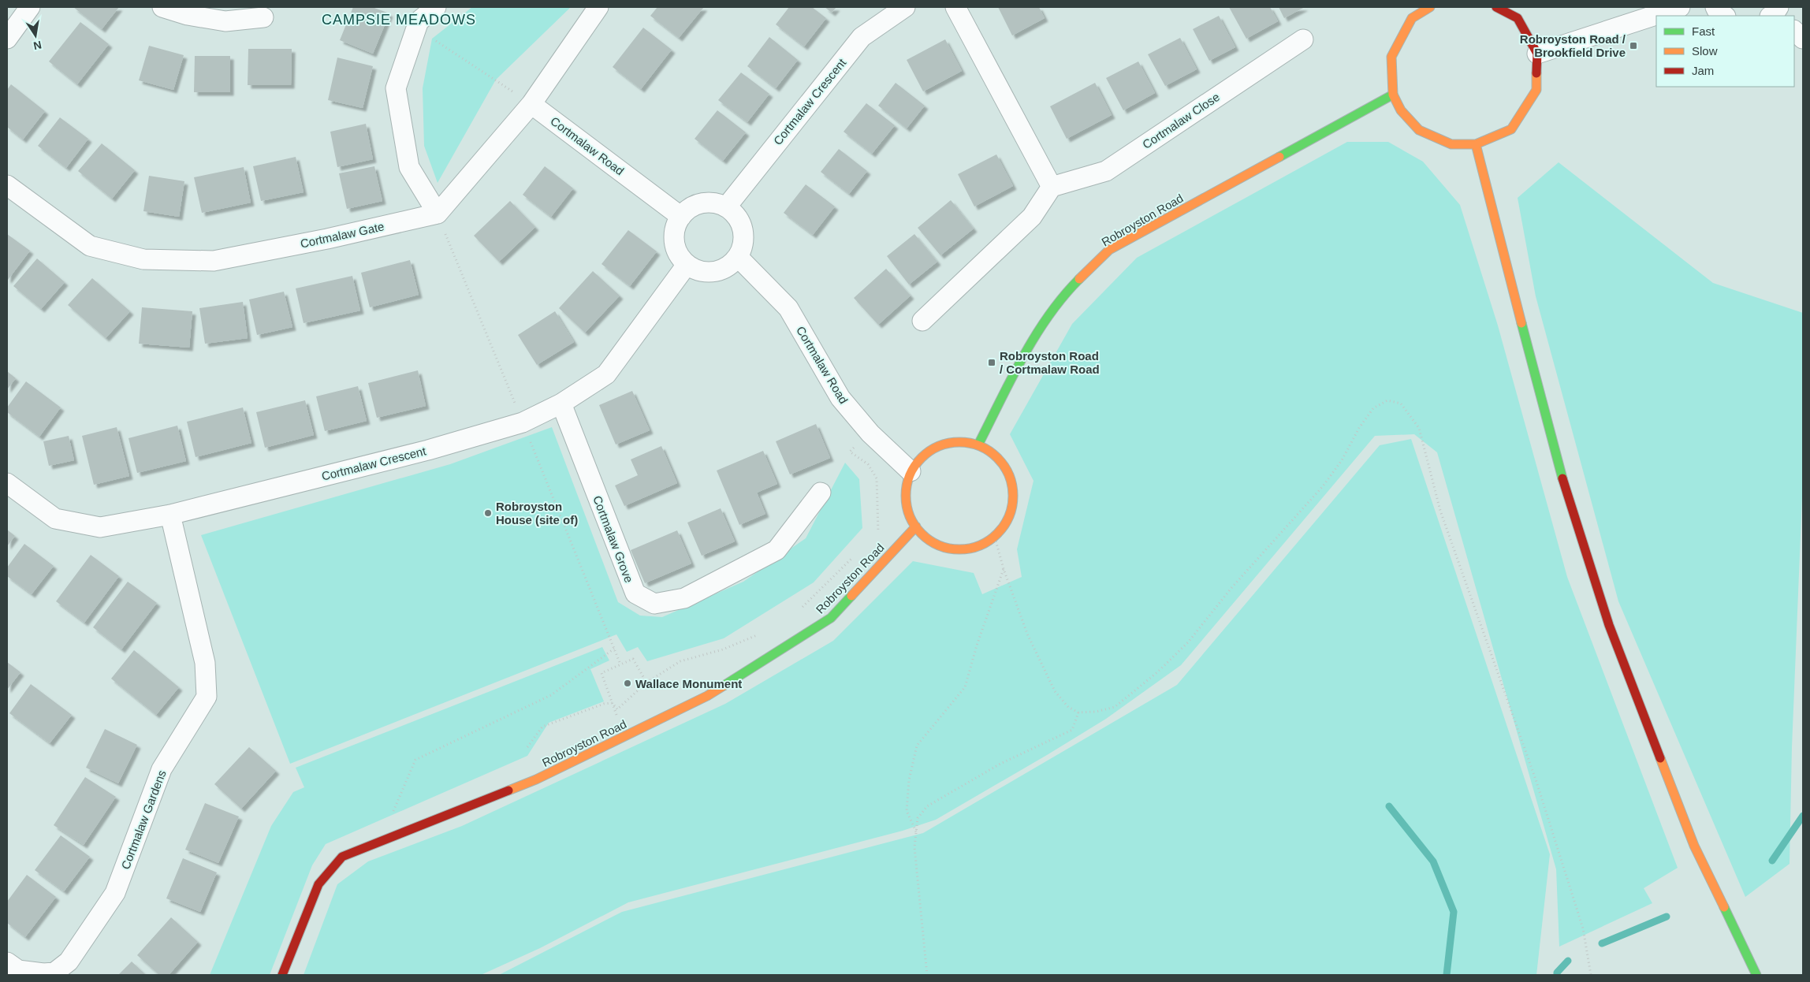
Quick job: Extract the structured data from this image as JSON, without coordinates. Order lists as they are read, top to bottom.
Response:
{
  "streets": {
    "street": [
      "Cortmalaw Crescent",
      "Cortmalaw Close",
      "Cortmalaw Road",
      "Robroyston Road",
      "Cortmalaw Gate",
      "Cortmalaw Grove",
      "Cortmalaw Gardens"
    ]
  },
  "crossings": [
    ["Cortmalaw Crescent", "Cortmalaw Road"],
    ["Cortmalaw Crescent", "Cortmalaw Grove"],
    ["Cortmalaw Crescent", "Cortmalaw Gardens"],
    ["Cortmalaw Road", "Robroyston Road"]
  ],
  "districts": ["CAMPSIE MEADOWS"],
  "places": {
    "transit": ["Robroyston Road / Brookfield Drive", "Robroyston Road / Cortmalaw Road"],
    "other": ["Robroyston House (site of)", "Wallace Monument"]
  },
  "legend": ["Fast", "Slow", "Jam"],
  "north": "bottom"
}
